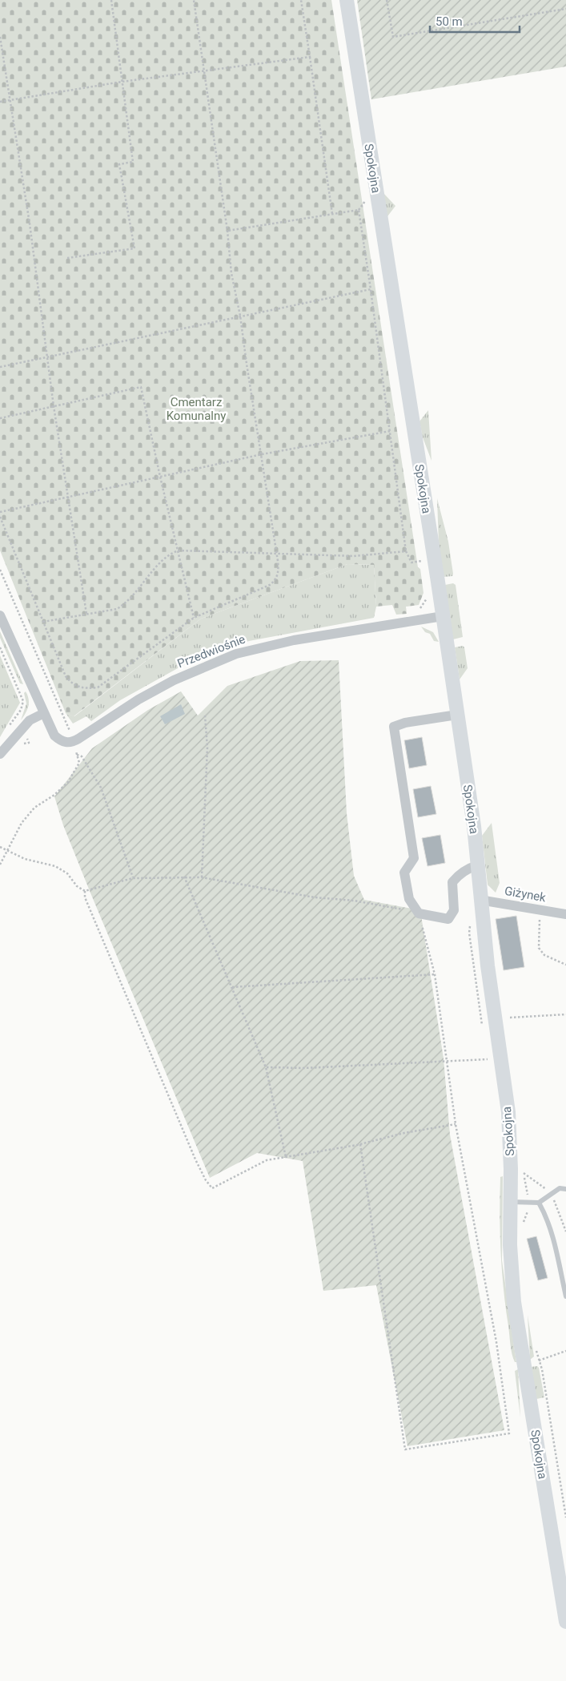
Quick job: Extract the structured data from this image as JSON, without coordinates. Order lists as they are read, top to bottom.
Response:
{
  "streets": {
    "street": ["Spokojna", "Przedwiośnie", "Giżynek"]
  },
  "crossings": [
    ["Spokojna", "Przedwiośnie"],
    ["Spokojna", "Giżynek"]
  ],
  "parks": ["Cmentarz Komunalny"],
  "scale_bar": "50 m"
}
